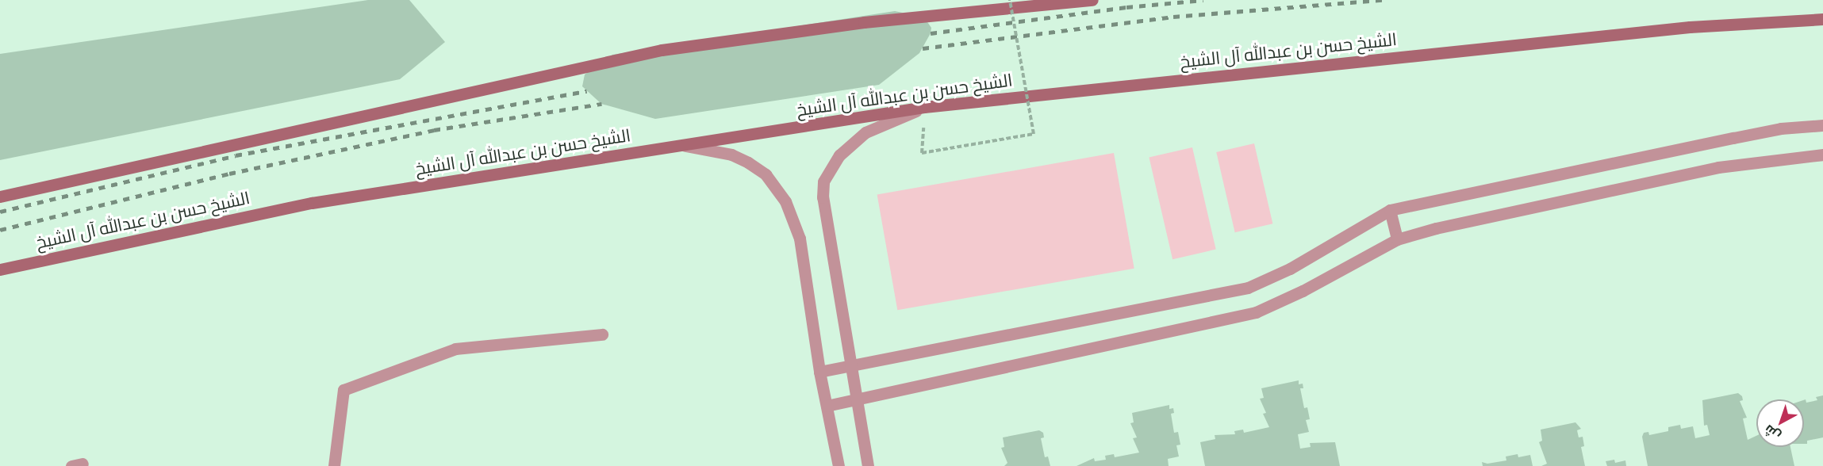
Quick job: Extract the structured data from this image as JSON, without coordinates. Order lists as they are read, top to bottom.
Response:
{
  "streets": {
    "main road": ["الشيخ حسن بن عبدالله آل الشيخ"]
  },
  "north": "bottom left"
}
